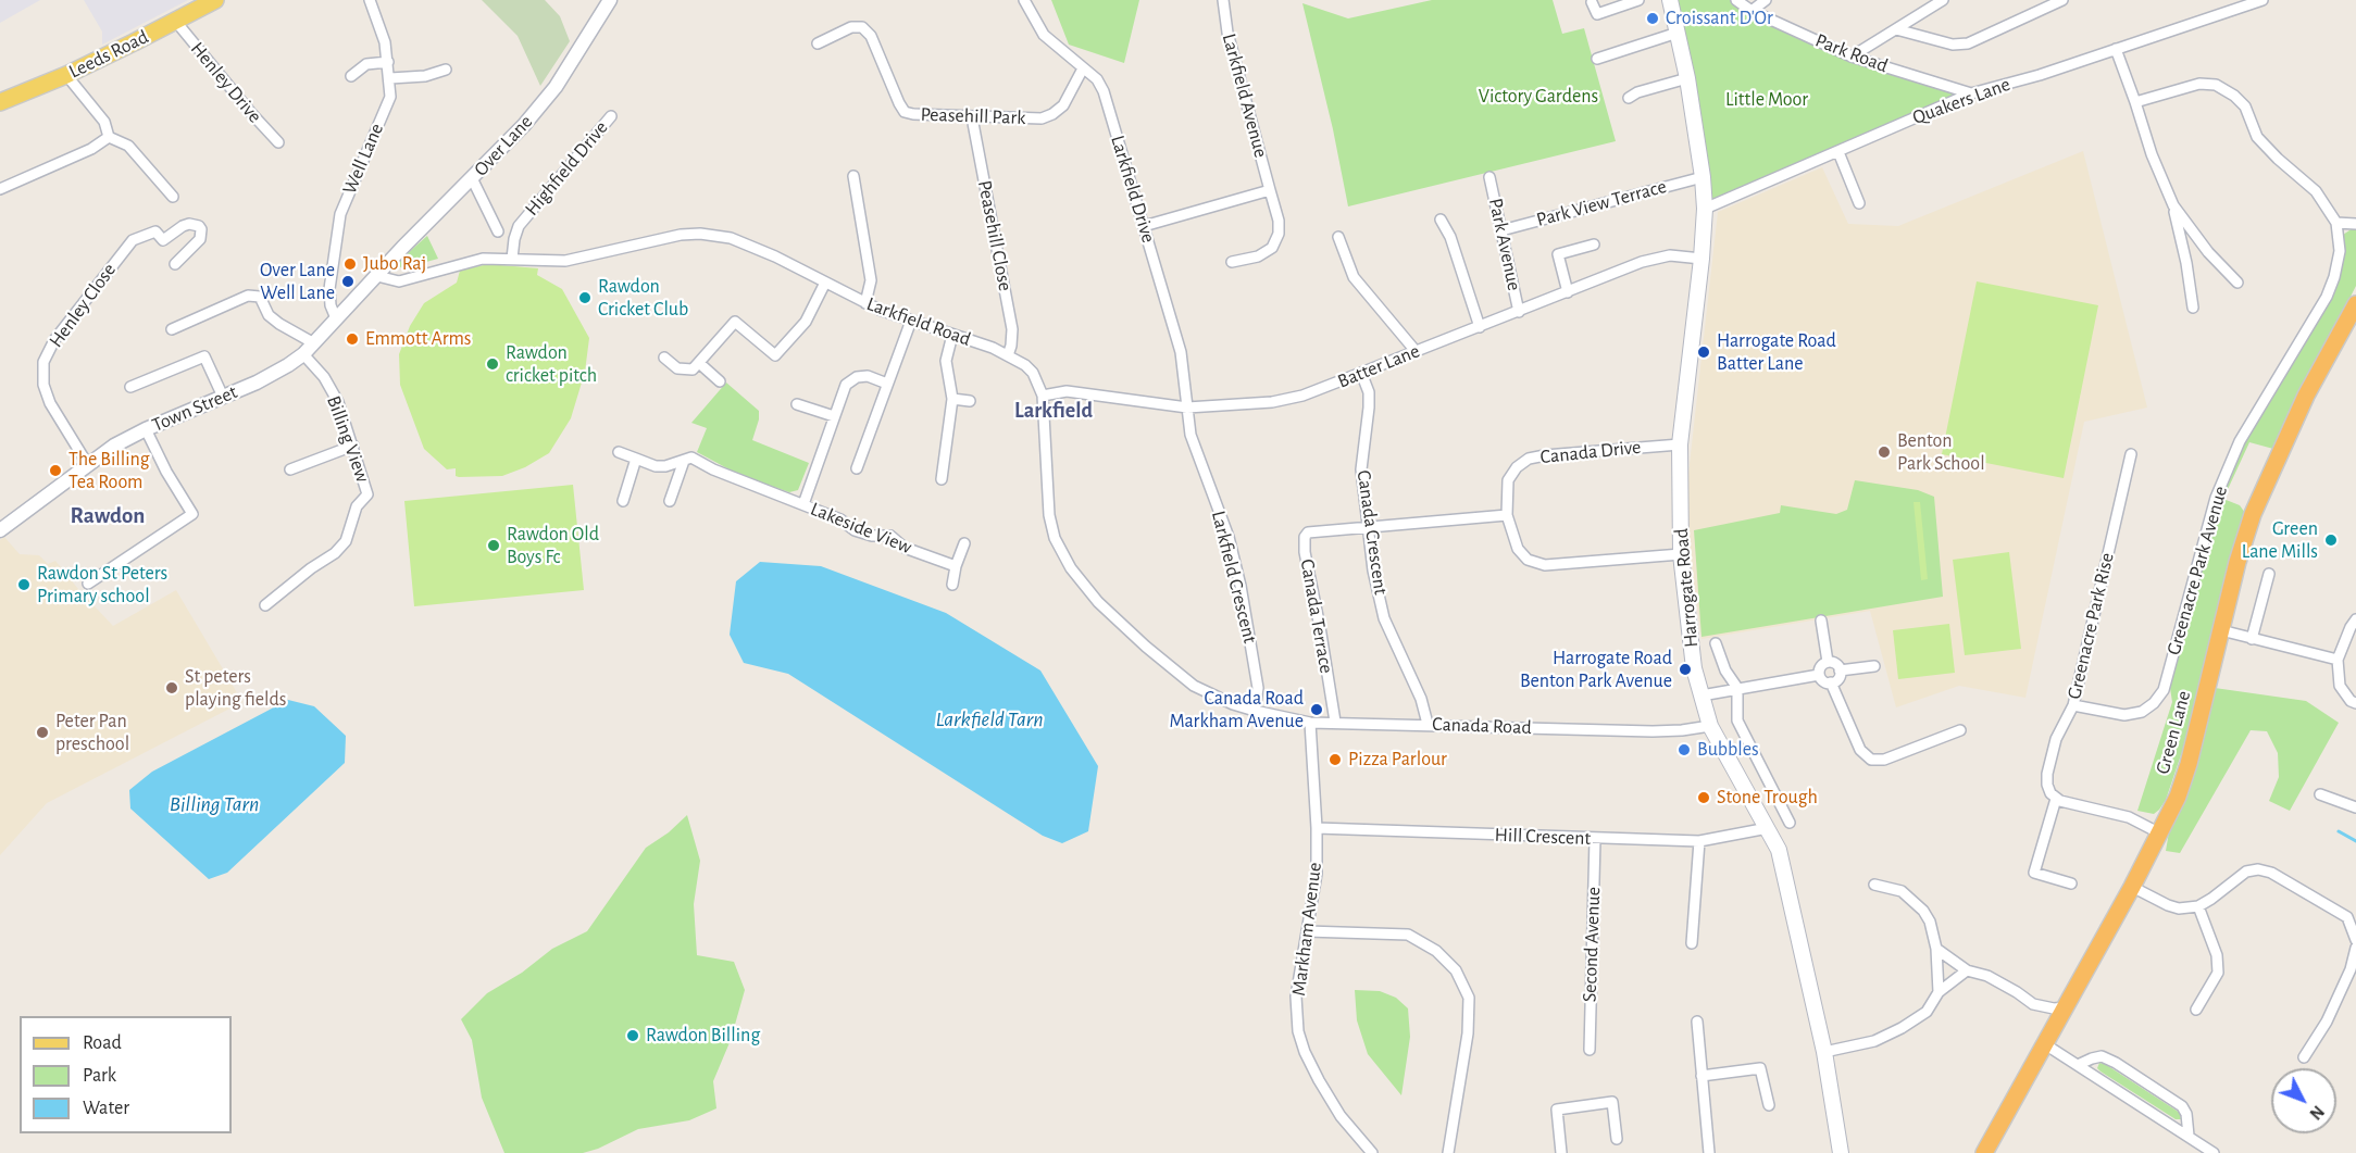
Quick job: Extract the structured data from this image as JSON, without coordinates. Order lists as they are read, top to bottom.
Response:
{
  "streets": {
    "highway": ["Green Lane"],
    "main road": ["Leeds Road", "Harrogate Road"],
    "street": [
      "Park Road",
      "Henley Drive",
      "Larkfield Avenue",
      "Quakers Lane",
      "Peasehill Park",
      "Over Lane",
      "Well Lane",
      "Highfield Drive",
      "Larkfield Drive",
      "Park View Terrace",
      "Peasehill Close",
      "Park Avenue",
      "Henley Close",
      "Larkfield Road",
      "Batter Lane",
      "Town Street",
      "Billing View",
      "Canada Drive",
      "Lakeside View",
      "Canada Crescent",
      "Greenacre Park Avenue",
      "Larkfield Crescent",
      "Canada Terrace",
      "Greenacre Park Rise",
      "Canada Road",
      "Hill Crescent",
      "Markham Avenue",
      "Second Avenue"
    ]
  },
  "crossings": [
    ["Park Road", "Quakers Lane"],
    ["Leeds Road", "Henley Drive"],
    ["Quakers Lane", "Harrogate Road"],
    ["Peasehill Park", "Larkfield Drive"],
    ["Peasehill Park", "Peasehill Close"],
    ["Over Lane", "Larkfield Road"],
    ["Over Lane", "Town Street"],
    ["Well Lane", "Town Street"],
    ["Highfield Drive", "Larkfield Road"],
    ["Larkfield Drive", "Batter Lane"],
    ["Larkfield Drive", "Larkfield Crescent"],
    ["Park View Terrace", "Park Avenue"],
    ["Park View Terrace", "Harrogate Road"],
    ["Peasehill Close", "Larkfield Road"],
    ["Park Avenue", "Batter Lane"],
    ["Henley Close", "Town Street"],
    ["Larkfield Road", "Batter Lane"],
    ["Larkfield Road", "Town Street"],
    ["Larkfield Road", "Larkfield Crescent"],
    ["Larkfield Road", "Canada Road"],
    ["Batter Lane", "Canada Crescent"],
    ["Batter Lane", "Larkfield Crescent"],
    ["Batter Lane", "Harrogate Road"],
    ["Town Street", "Billing View"],
    ["Canada Drive", "Harrogate Road"],
    ["Canada Crescent", "Canada Terrace"],
    ["Canada Crescent", "Canada Road"],
    ["Greenacre Park Avenue", "Greenacre Park Rise"],
    ["Larkfield Crescent", "Canada Road"],
    ["Harrogate Road", "Canada Road"],
    ["Harrogate Road", "Hill Crescent"],
    ["Canada Terrace", "Canada Road"],
    ["Canada Road", "Markham Avenue"],
    ["Hill Crescent", "Markham Avenue"],
    ["Hill Crescent", "Second Avenue"]
  ],
  "districts": ["Larkfield", "Rawdon"],
  "water": ["Larkfield Tarn", "Billing Tarn"],
  "parks": ["Victory Gardens", "Little Moor"],
  "places": [
    "Croissant D'Or",
    "Jubo Raj",
    "Over Lane Well Lane",
    "Rawdon Cricket Club",
    "Emmott Arms",
    "Harrogate Road Batter Lane",
    "Rawdon cricket pitch",
    "Benton Park School",
    "The Billing Tea Room",
    "Green Lane Mills",
    "Rawdon Old Boys Fc",
    "Rawdon St Peters Primary school",
    "Harrogate Road Benton Park Avenue",
    "St peters playing fields",
    "Canada Road Markham Avenue",
    "Peter Pan preschool",
    "Bubbles",
    "Pizza Parlour",
    "Stone Trough",
    "Rawdon Billing"
  ],
  "legend": ["Road", "Park", "Water"],
  "north": "bottom right"
}
